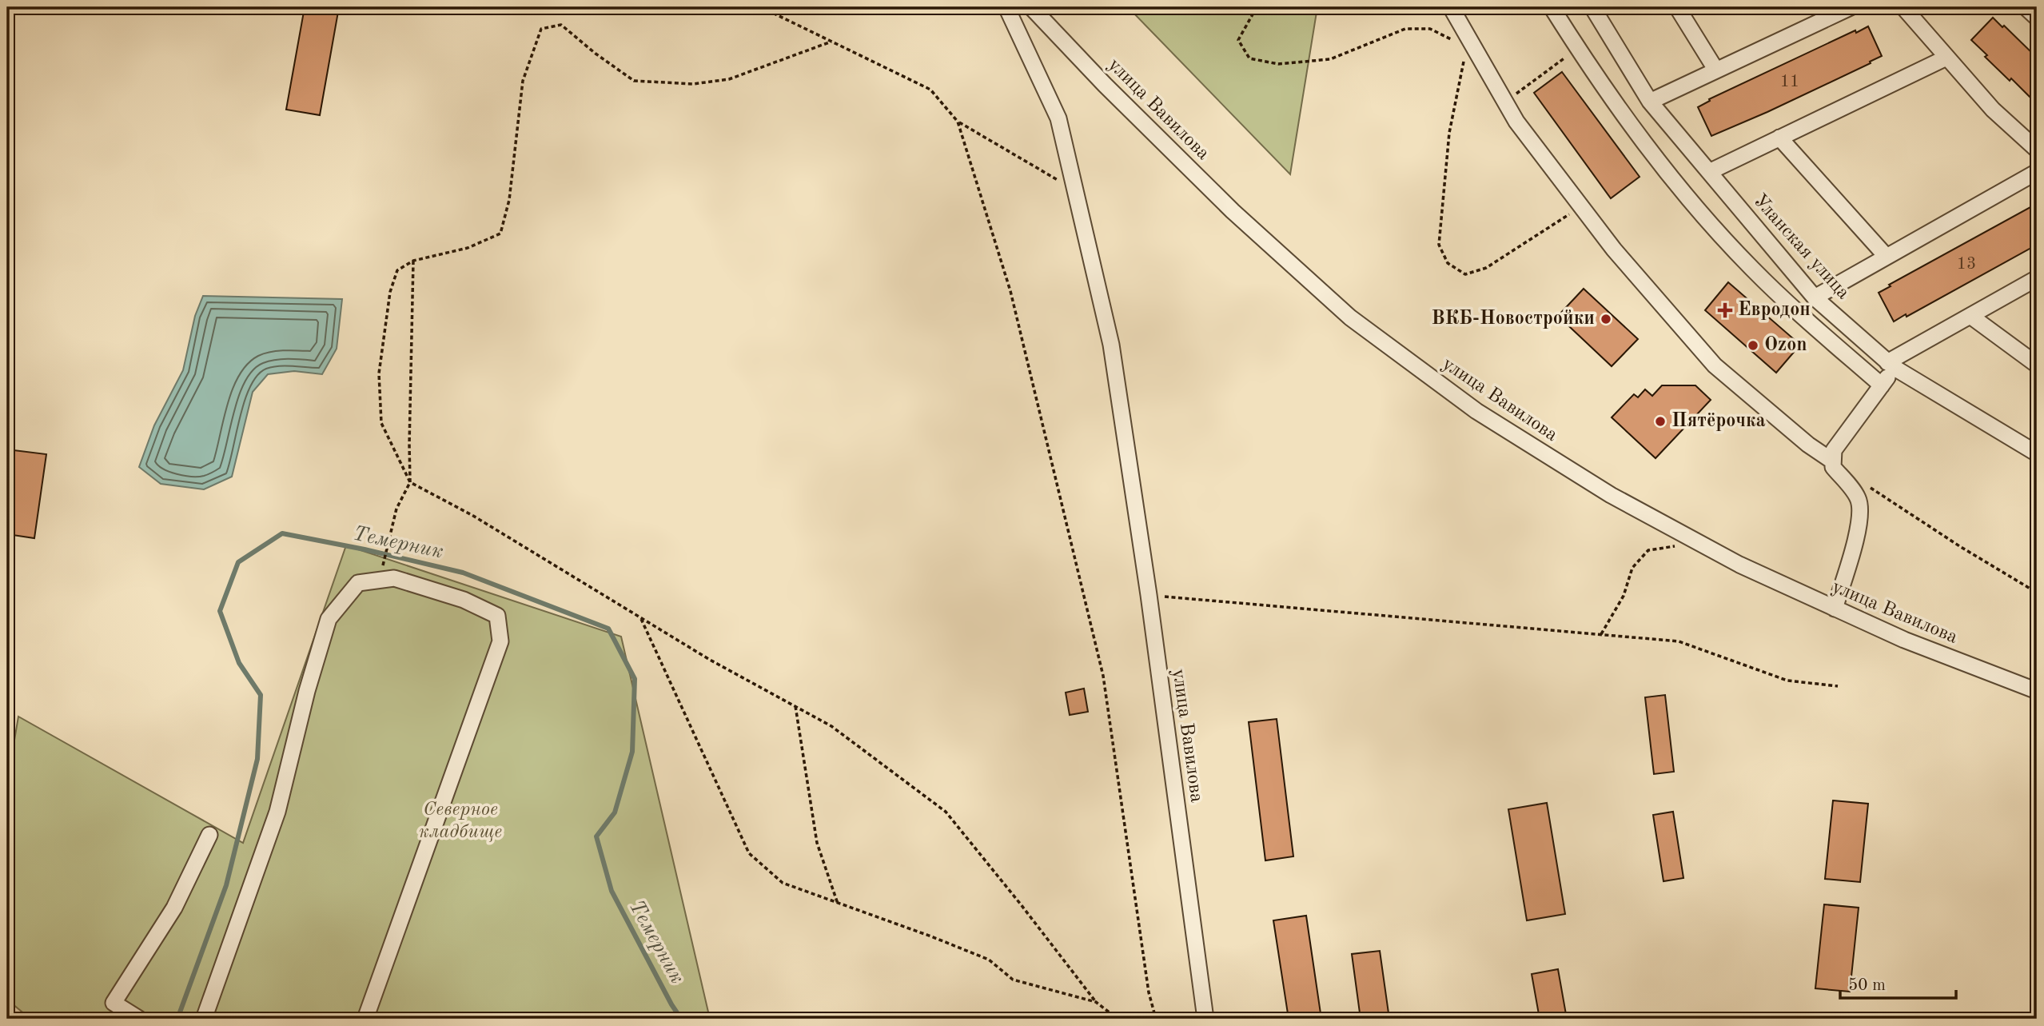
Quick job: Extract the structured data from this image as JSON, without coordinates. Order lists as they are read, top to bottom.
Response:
{
  "streets": {
    "street": ["улица Вавилова", "Уланская улица"]
  },
  "water": ["Темерник"],
  "parks": ["Северное кладбище"],
  "places": {
    "health": ["Евродон"],
    "other": ["ВКБ-Новостройки", "Ozon", "Пятёрочка"]
  },
  "house_numbers": ["11", "13"],
  "scale_bar": "50 m"
}
